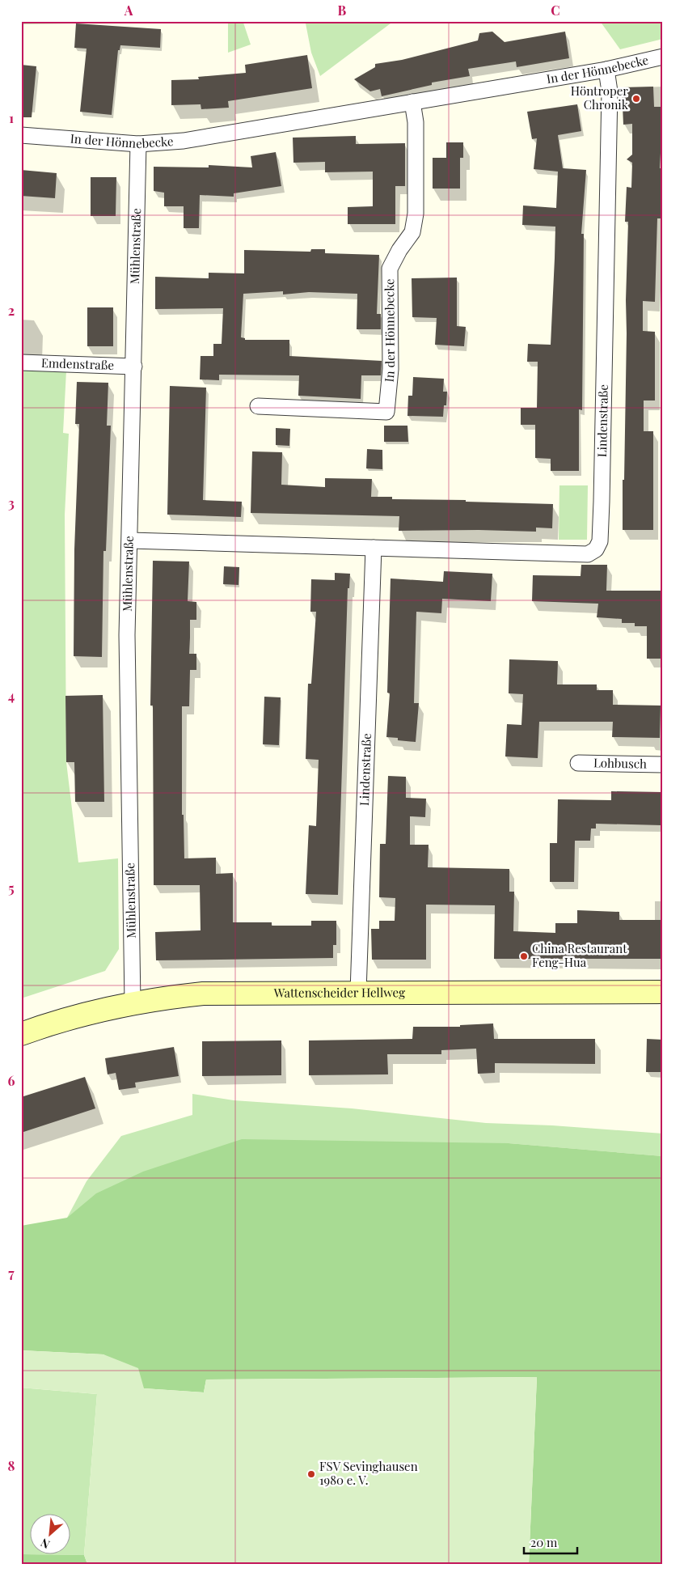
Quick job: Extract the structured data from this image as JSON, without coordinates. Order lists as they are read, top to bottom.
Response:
{
  "streets": {
    "main road": ["Wattenscheider Hellweg"],
    "street": [
      "In der Hönnebecke",
      "Mühlenstraße",
      "Emdenstraße",
      "Lindenstraße",
      "Lohbusch"
    ]
  },
  "crossings": [
    ["In der Hönnebecke", "Mühlenstraße"],
    ["In der Hönnebecke", "Lindenstraße"],
    ["Mühlenstraße", "Emdenstraße"],
    ["Mühlenstraße", "Lindenstraße"],
    ["Mühlenstraße", "Wattenscheider Hellweg"],
    ["Lindenstraße", "Wattenscheider Hellweg"]
  ],
  "places": ["Höntroper Chronik", "China Restaurant Feng-Hua", "FSV Sevinghausen 1980 e. V."],
  "scale_bar": "20 m",
  "north": "bottom left",
  "grid": {
    "columns": ["A", "B", "C"],
    "rows": [
      "1",
      "2",
      "3",
      "4",
      "5",
      "6",
      "7",
      "8"
    ]
  }
}
